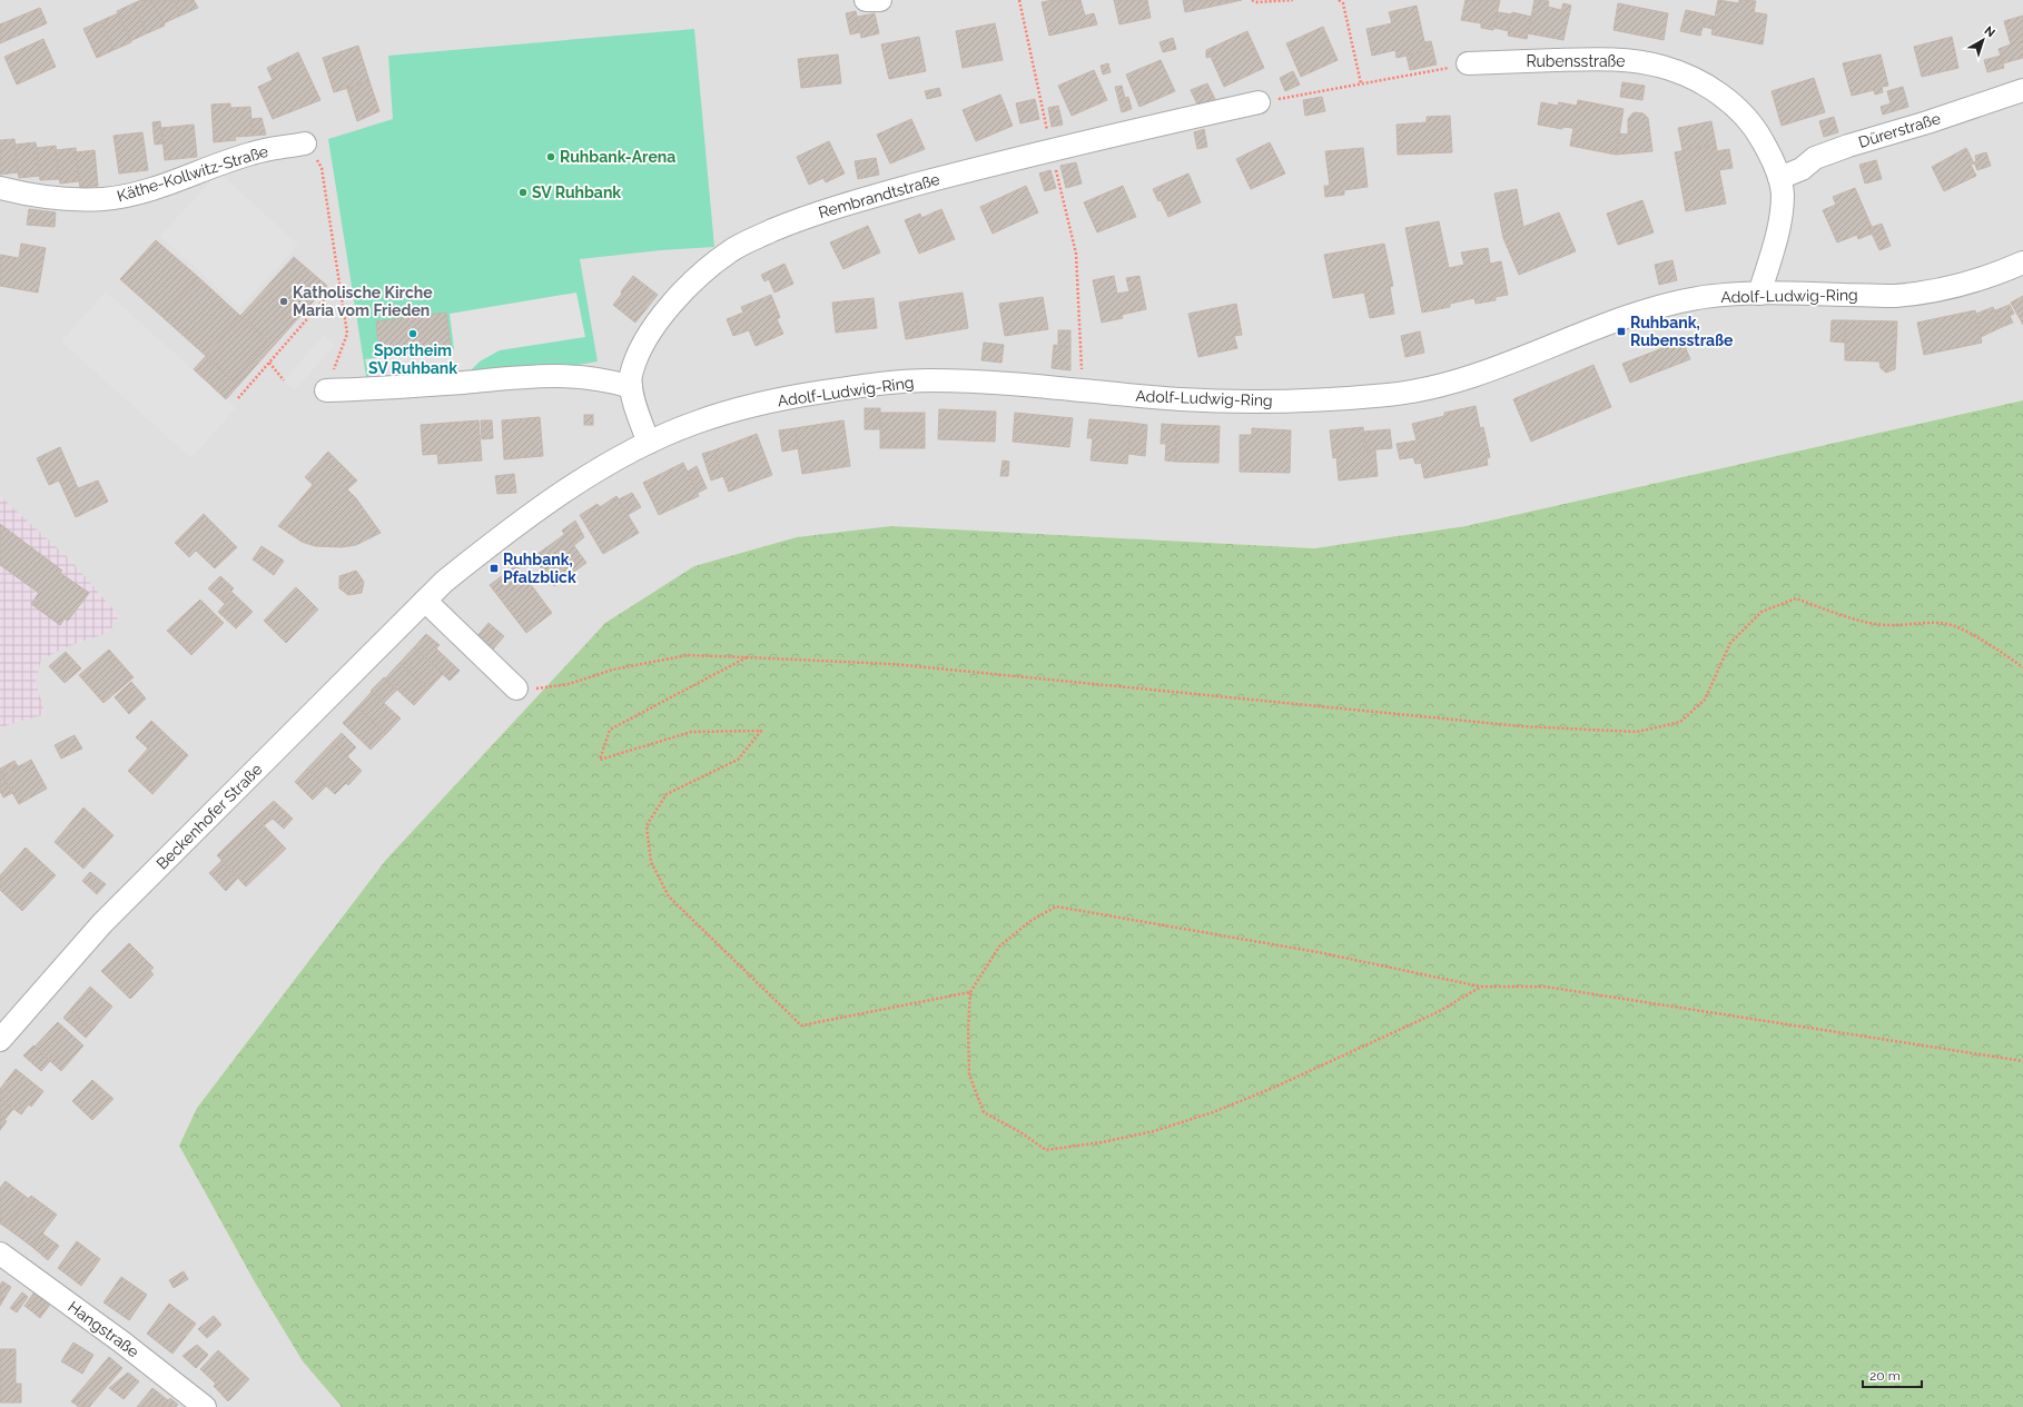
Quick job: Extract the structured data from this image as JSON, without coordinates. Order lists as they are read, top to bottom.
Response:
{
  "streets": {
    "street": [
      "Rubensstraße",
      "Dürerstraße",
      "Käthe-Kollwitz-Straße",
      "Rembrandtstraße",
      "Adolf-Ludwig-Ring",
      "Beckenhofer Straße",
      "Hangstraße"
    ]
  },
  "crossings": [
    ["Rubensstraße", "Dürerstraße"],
    ["Rubensstraße", "Adolf-Ludwig-Ring"],
    ["Rembrandtstraße", "Adolf-Ludwig-Ring"],
    ["Adolf-Ludwig-Ring", "Beckenhofer Straße"]
  ],
  "places": {
    "other": [
      "Ruhbank-Arena",
      "SV Ruhbank",
      "Katholische Kirche Maria vom Frieden",
      "Sportheim SV Ruhbank"
    ],
    "transit": ["Ruhbank, Rubensstraße", "Ruhbank, Pfalzblick"]
  },
  "scale_bar": "20 m",
  "north": "top right"
}
